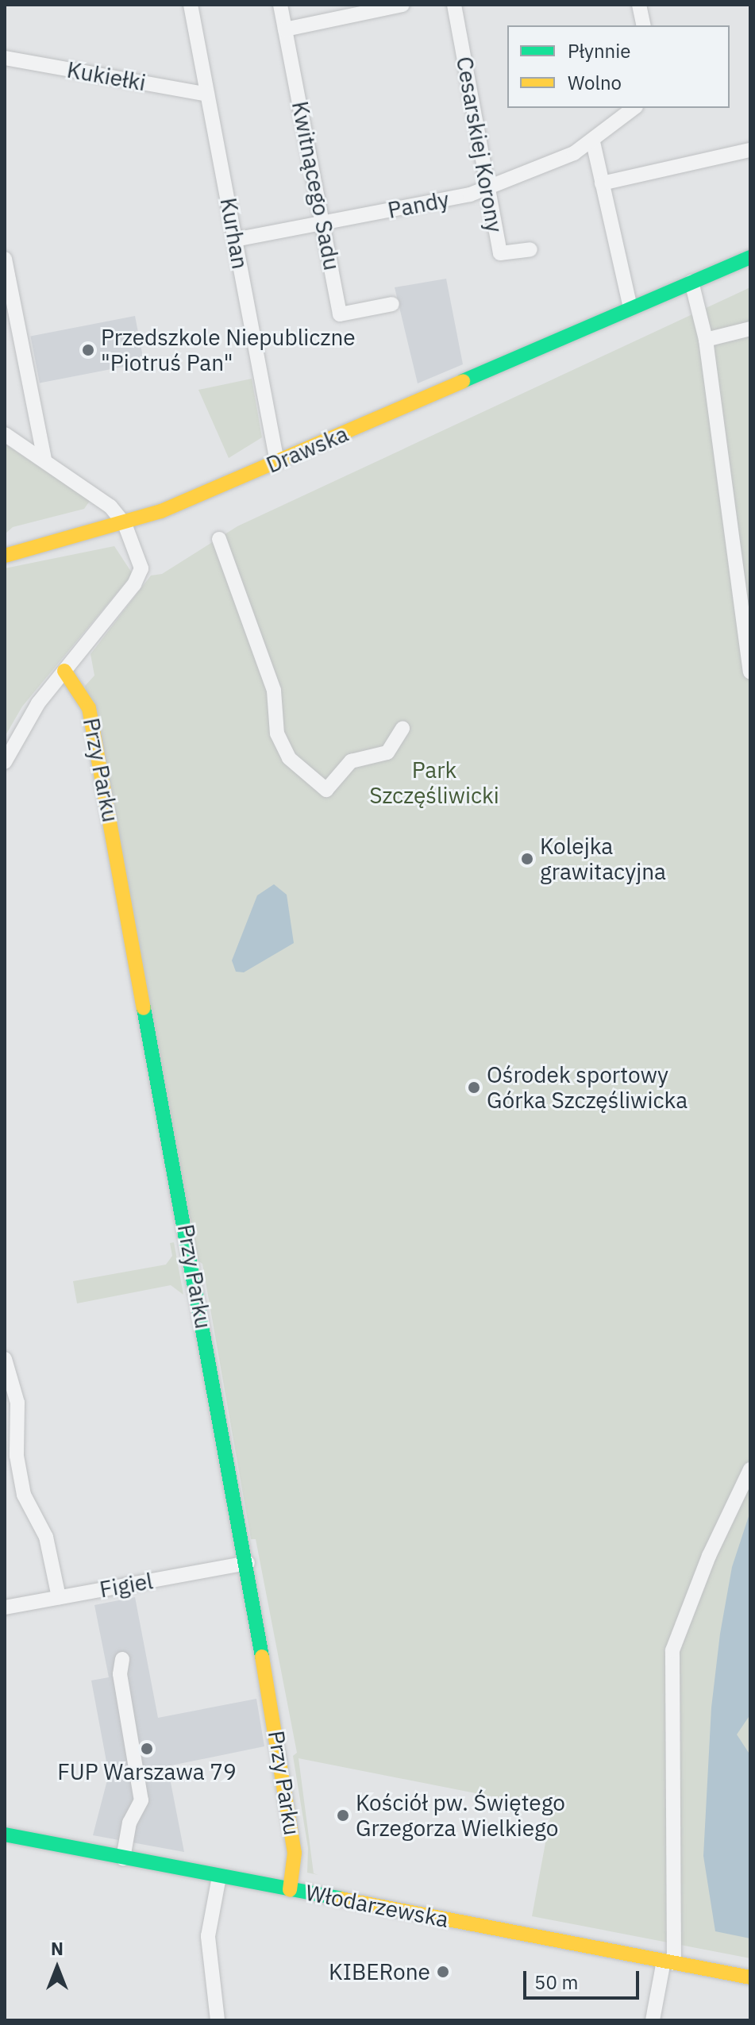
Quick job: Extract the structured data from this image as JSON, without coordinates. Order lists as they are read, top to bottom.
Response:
{
  "streets": {
    "street": [
      "Kukiełki",
      "Cesarskiej Korony",
      "Kwitnącego Sadu",
      "Pandy",
      "Kurhan",
      "Drawska",
      "Przy Parku",
      "Figiel",
      "Włodarzewska"
    ]
  },
  "crossings": [
    ["Kukiełki", "Kurhan"],
    ["Cesarskiej Korony", "Pandy"],
    ["Kwitnącego Sadu", "Pandy"],
    ["Pandy", "Kurhan"],
    ["Kurhan", "Drawska"],
    ["Przy Parku", "Figiel"],
    ["Przy Parku", "Włodarzewska"]
  ],
  "parks": ["Park Szczęśliwicki"],
  "places": [
    "Przedszkole Niepubliczne \"Piotruś Pan\"",
    "Kolejka grawitacyjna",
    "Ośrodek sportowy Górka Szczęśliwicka",
    "FUP Warszawa 79",
    "Kościół pw. Świętego Grzegorza Wielkiego",
    "KIBERone"
  ],
  "legend": ["Płynnie", "Wolno"],
  "scale_bar": "50 m",
  "north": "top"
}
